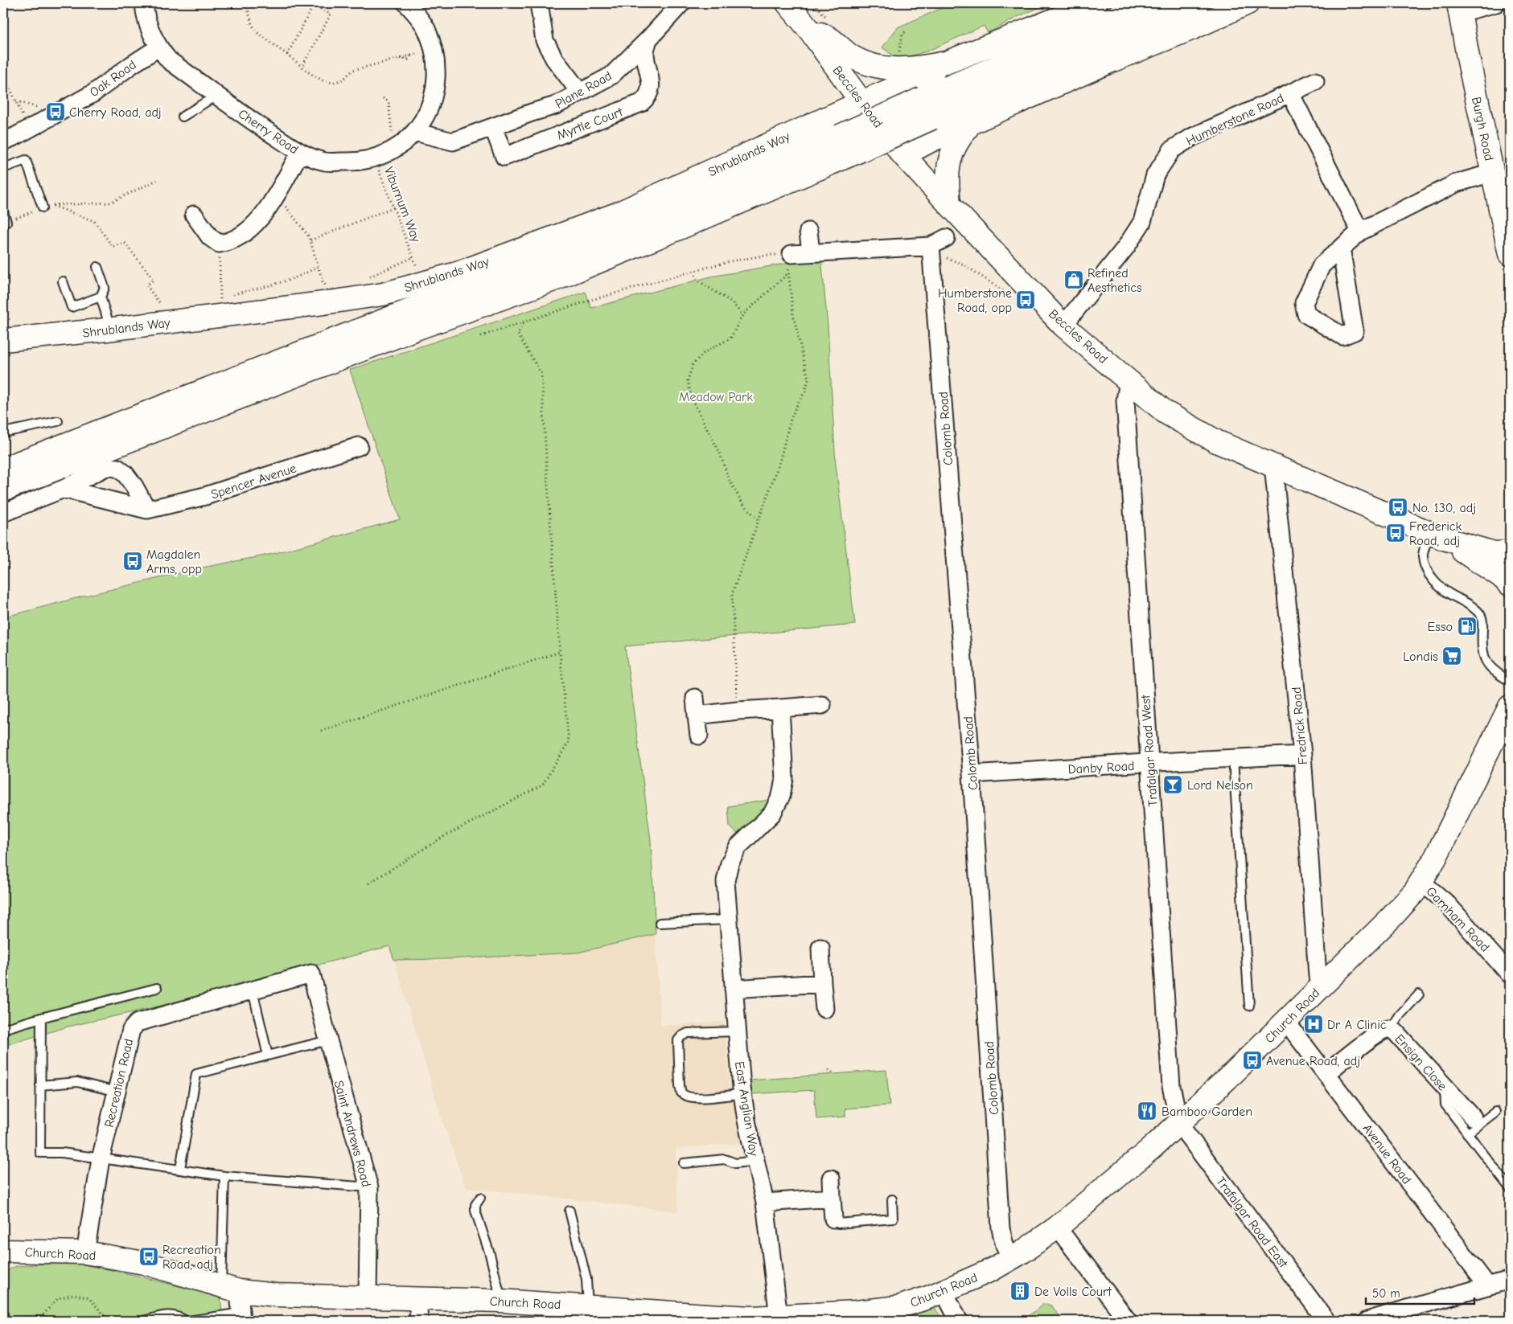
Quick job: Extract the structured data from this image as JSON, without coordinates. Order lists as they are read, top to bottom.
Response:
{
  "streets": {
    "main road": [
      "Beccles Road",
      "Burgh Road",
      "Shrublands Way",
      "Church Road"
    ],
    "street": [
      "Oak Road",
      "Plane Road",
      "Humberstone Road",
      "Myrtle Court",
      "Cherry Road",
      "Colomb Road",
      "Spencer Avenue",
      "Fredrick Road",
      "Trafalgar Road West",
      "Danby Road",
      "Garnham Road",
      "Ensign Close",
      "Recreation Road",
      "East Anglian Way",
      "Saint Andrews Road",
      "Avenue Road",
      "Trafalgar Road East"
    ],
    "path": ["Viburnum Way"]
  },
  "crossings": [
    ["Oak Road", "Cherry Road"],
    ["Plane Road", "Myrtle Court"],
    ["Plane Road", "Cherry Road"],
    ["Beccles Road", "Humberstone Road"],
    ["Beccles Road", "Shrublands Way"],
    ["Beccles Road", "Fredrick Road"],
    ["Beccles Road", "Trafalgar Road West"],
    ["Cherry Road", "Viburnum Way"],
    ["Colomb Road", "Danby Road"],
    ["Colomb Road", "Church Road"],
    ["Fredrick Road", "Danby Road"],
    ["Fredrick Road", "Church Road"],
    ["Trafalgar Road West", "Danby Road"],
    ["Trafalgar Road West", "Church Road"],
    ["Trafalgar Road West", "Trafalgar Road East"],
    ["Garnham Road", "Church Road"],
    ["Church Road", "Recreation Road"],
    ["Church Road", "East Anglian Way"],
    ["Church Road", "Saint Andrews Road"],
    ["Church Road", "Avenue Road"],
    ["Church Road", "Trafalgar Road East"],
    ["Ensign Close", "Avenue Road"],
    ["Recreation Road", "Saint Andrews Road"]
  ],
  "parks": ["Meadow Park"],
  "places": {
    "bus stop": [
      "Cherry Road, adj",
      "Humberstone Road, opp",
      "No. 130, adj",
      "Frederick Road, adj",
      "Magdalen Arms, opp",
      "Avenue Road, adj",
      "Recreation Road, adj"
    ],
    "shop": ["Refined Aesthetics"],
    "fuel station": ["Esso"],
    "supermarket": ["Londis"],
    "bar": ["Lord Nelson"],
    "hospital": ["Dr A Clinic"],
    "restaurant": ["Bamboo Garden"],
    "building": ["De Volls Court"]
  },
  "scale_bar": "50 m"
}
